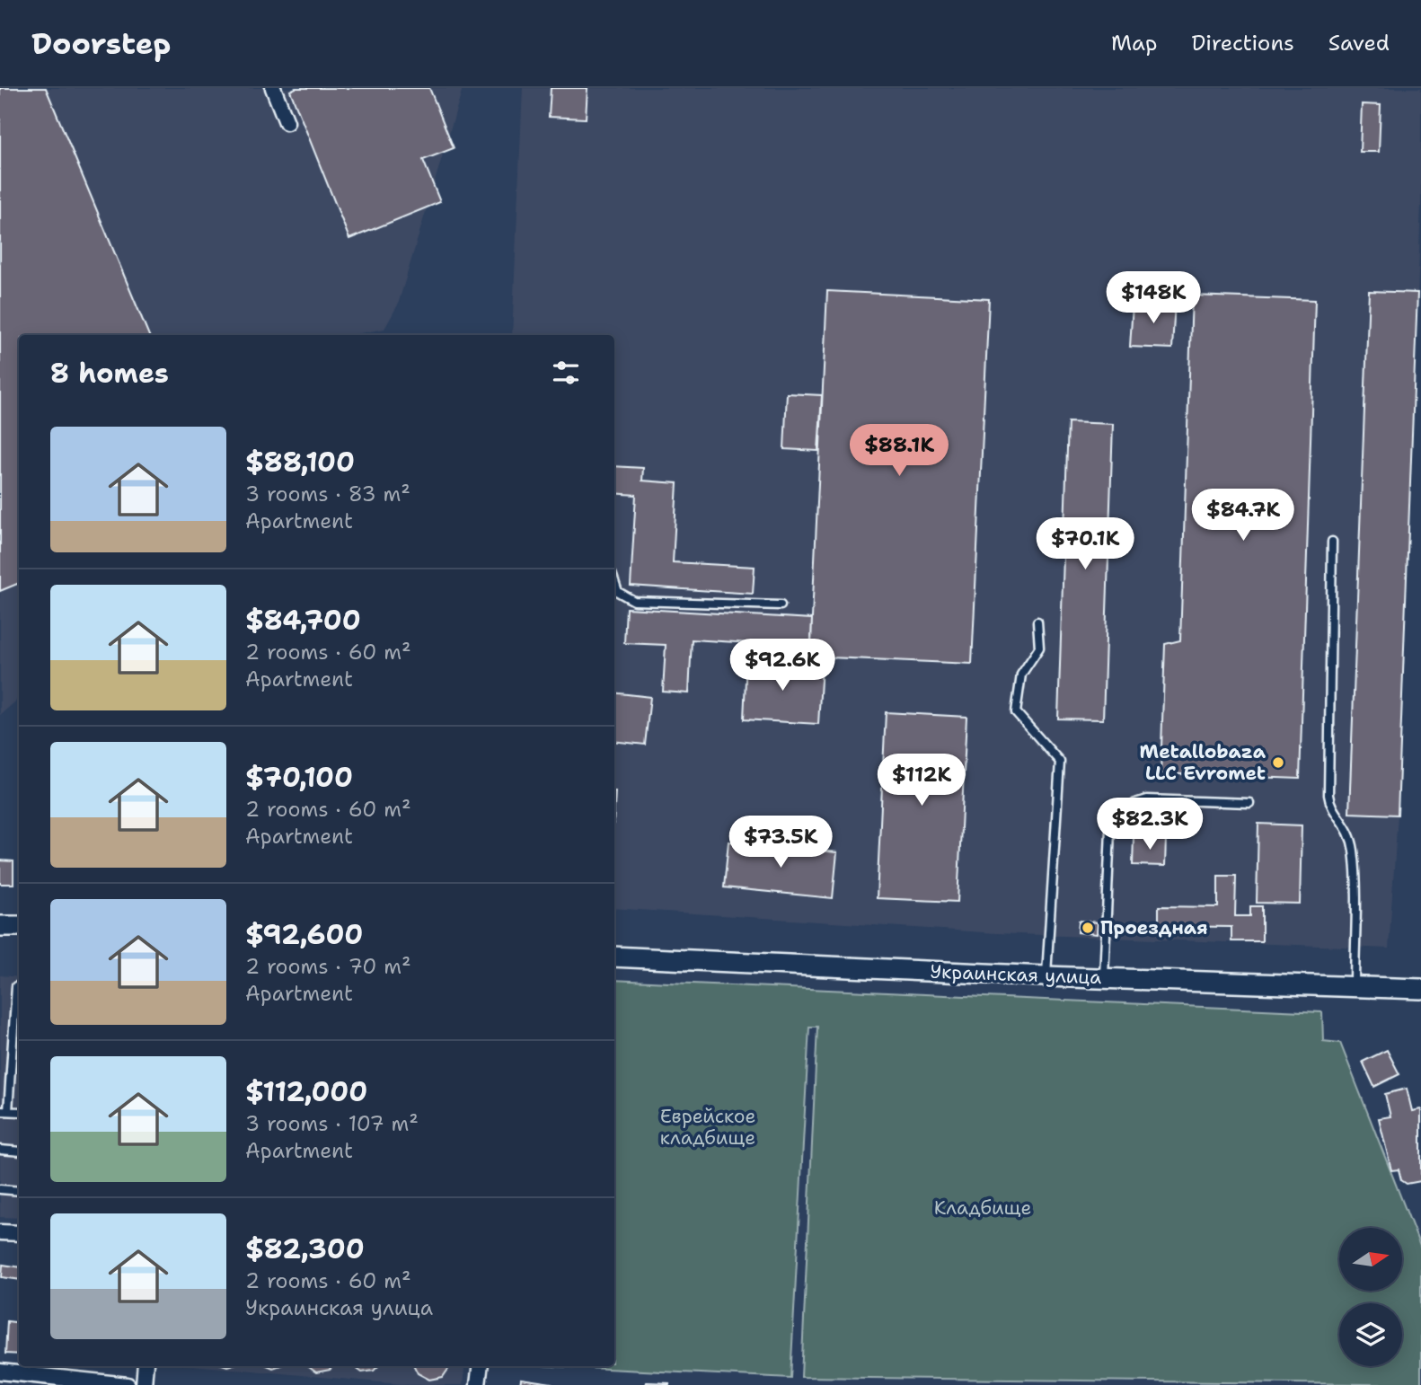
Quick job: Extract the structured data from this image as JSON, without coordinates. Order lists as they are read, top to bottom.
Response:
{
  "streets": {
    "street": ["Украинская улица"]
  },
  "parks": ["Еврейское кладбище", "Кладбище"],
  "places": ["Metallobaza LLC Evromet", "Проездная"],
  "north": "right",
  "page": {
    "header": "Doorstep",
    "nav": ["Map", "Directions", "Saved"],
    "price": [
      "$148K",
      "$88.1K",
      "$84.7K",
      "$70.1K",
      "$92.6K",
      "$112K",
      "$82.3K",
      "$73.5K"
    ],
    "heading": "8 homes",
    "list": [
      {
        "name": "$88,100",
        "note": "3 rooms · 83 m² · Apartment"
      },
      {
        "name": "$84,700",
        "note": "2 rooms · 60 m² · Apartment"
      },
      {
        "name": "$70,100",
        "note": "2 rooms · 60 m² · Apartment"
      },
      {
        "name": "$92,600",
        "note": "2 rooms · 70 m² · Apartment"
      },
      {
        "name": "$112,000",
        "note": "3 rooms · 107 m² · Apartment"
      },
      {
        "name": "$82,300",
        "note": "2 rooms · 60 m² · Украинская улица"
      }
    ]
  }
}
